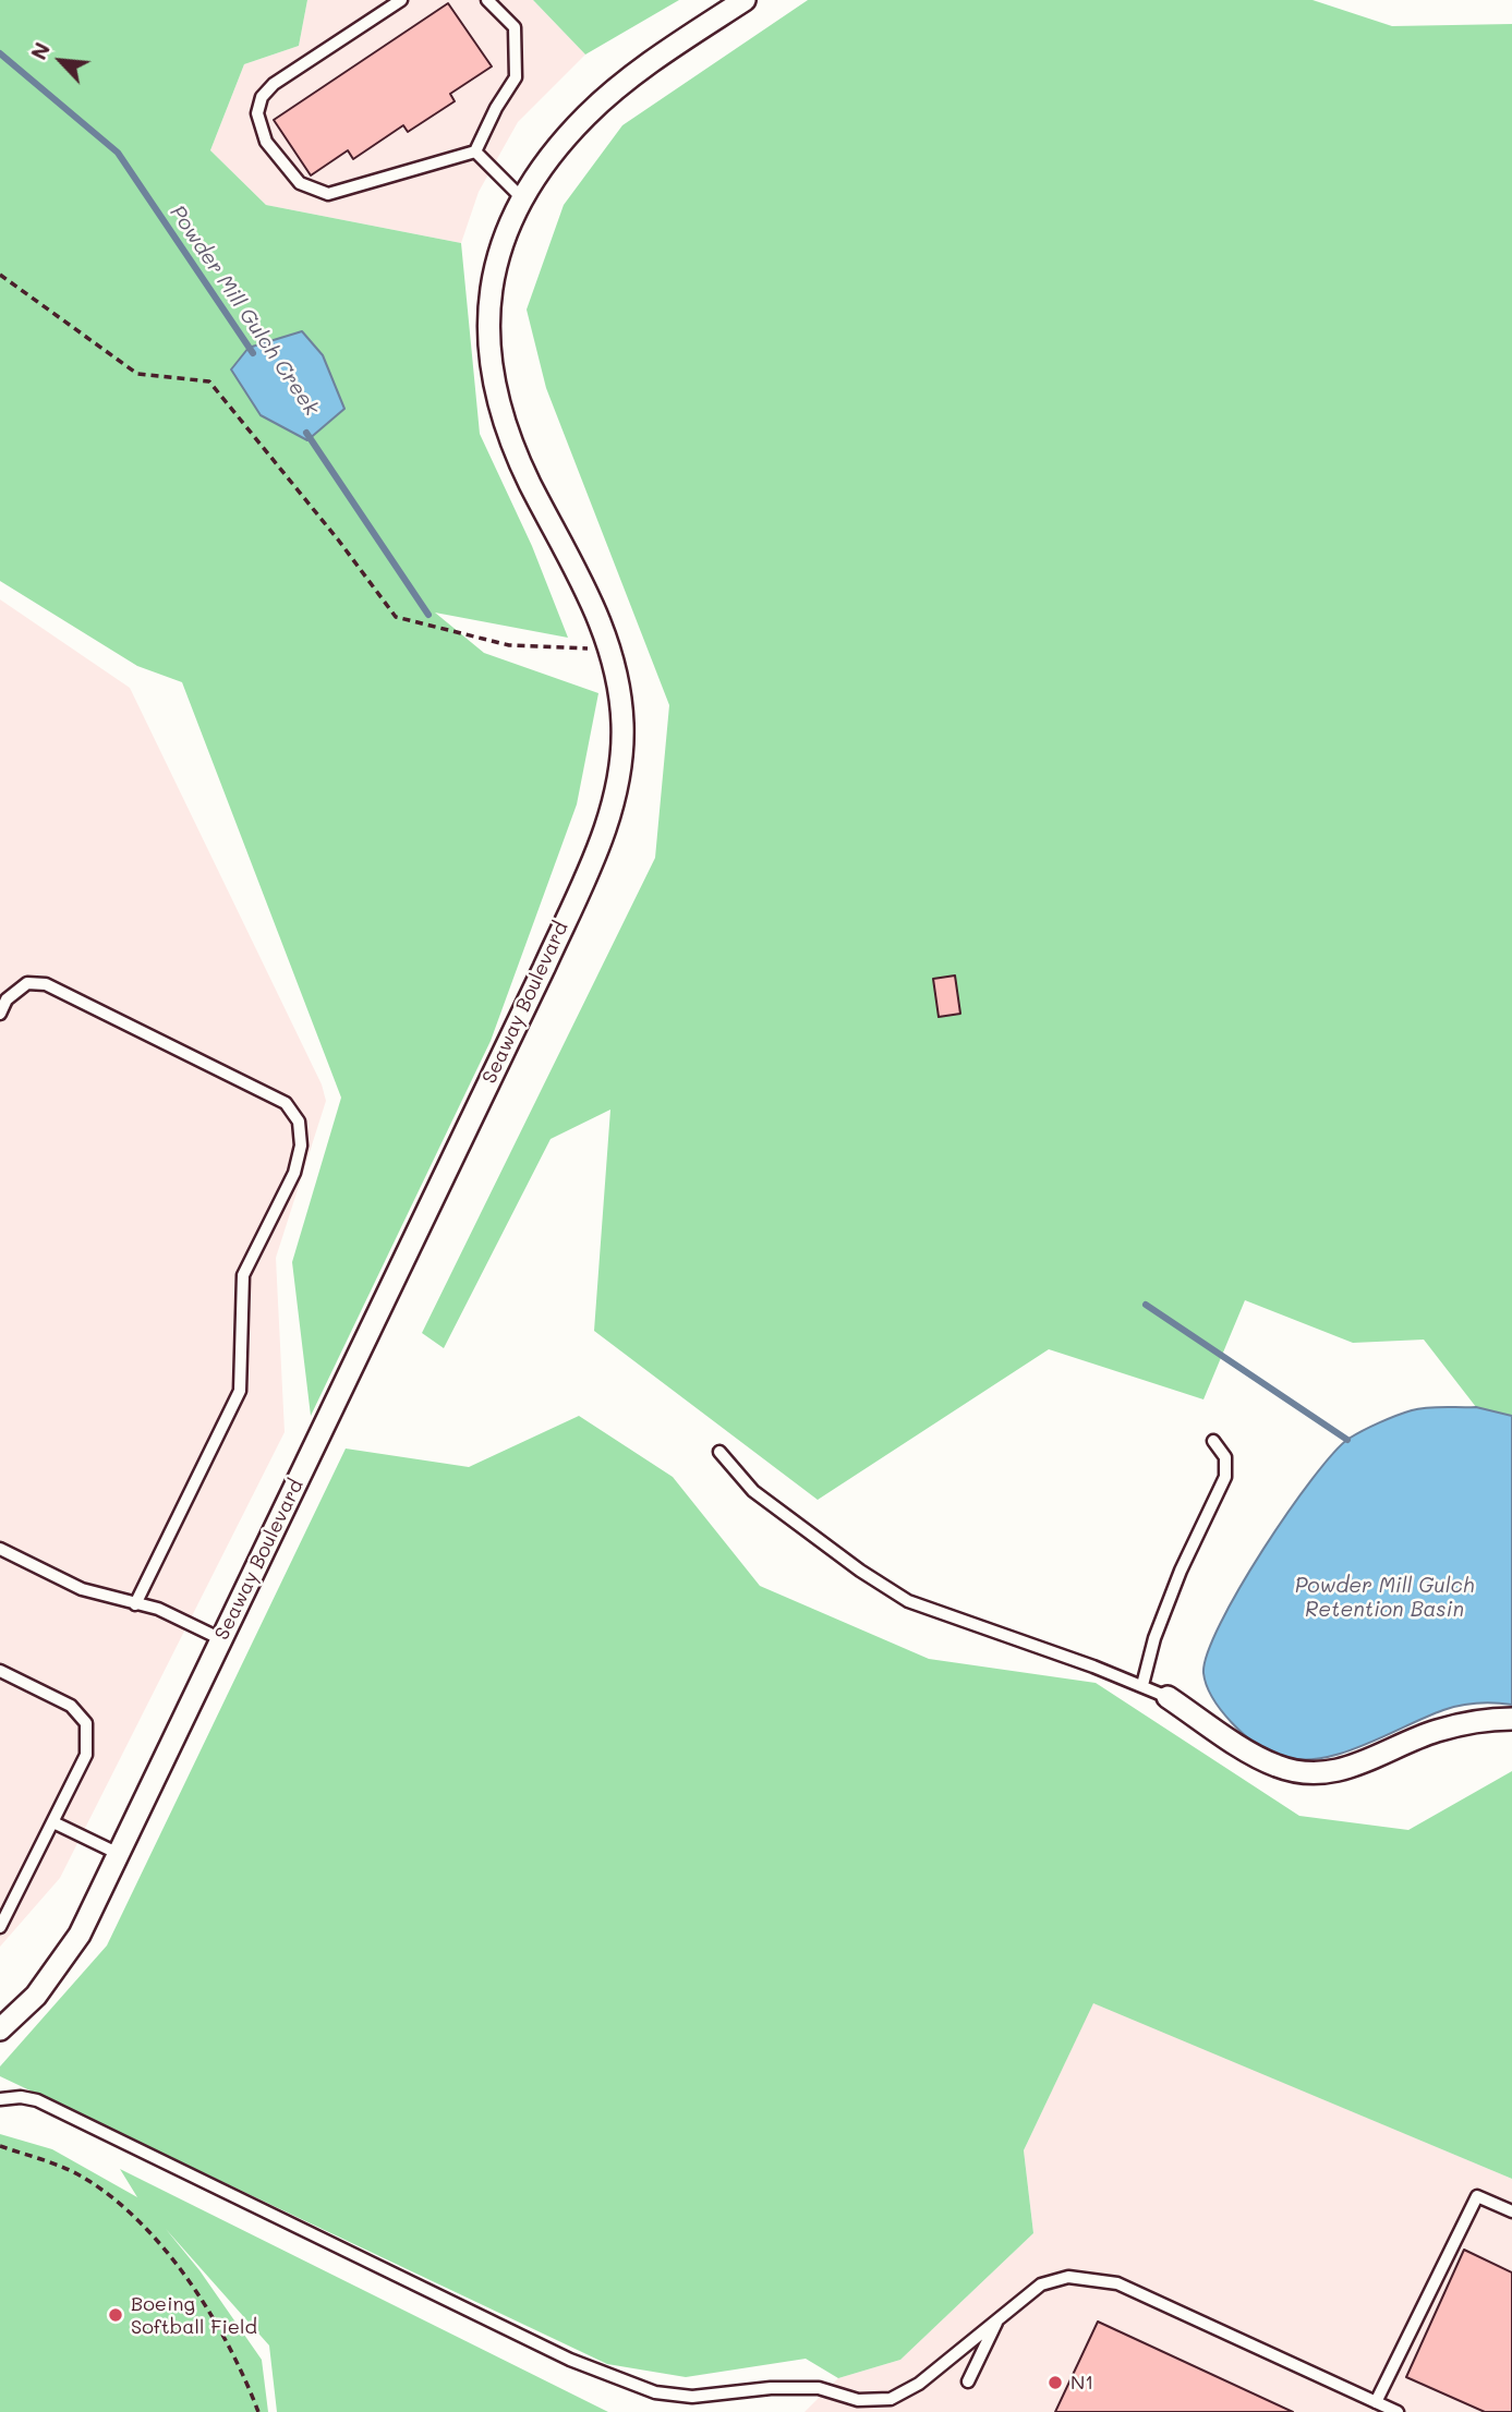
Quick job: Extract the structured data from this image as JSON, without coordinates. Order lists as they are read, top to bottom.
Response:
{
  "streets": {
    "street": ["Seaway Boulevard"]
  },
  "water": ["Powder Mill Gulch Creek", "Powder Mill Gulch Retention Basin"],
  "places": ["Boeing Softball Field", "N1"],
  "north": "top left"
}
